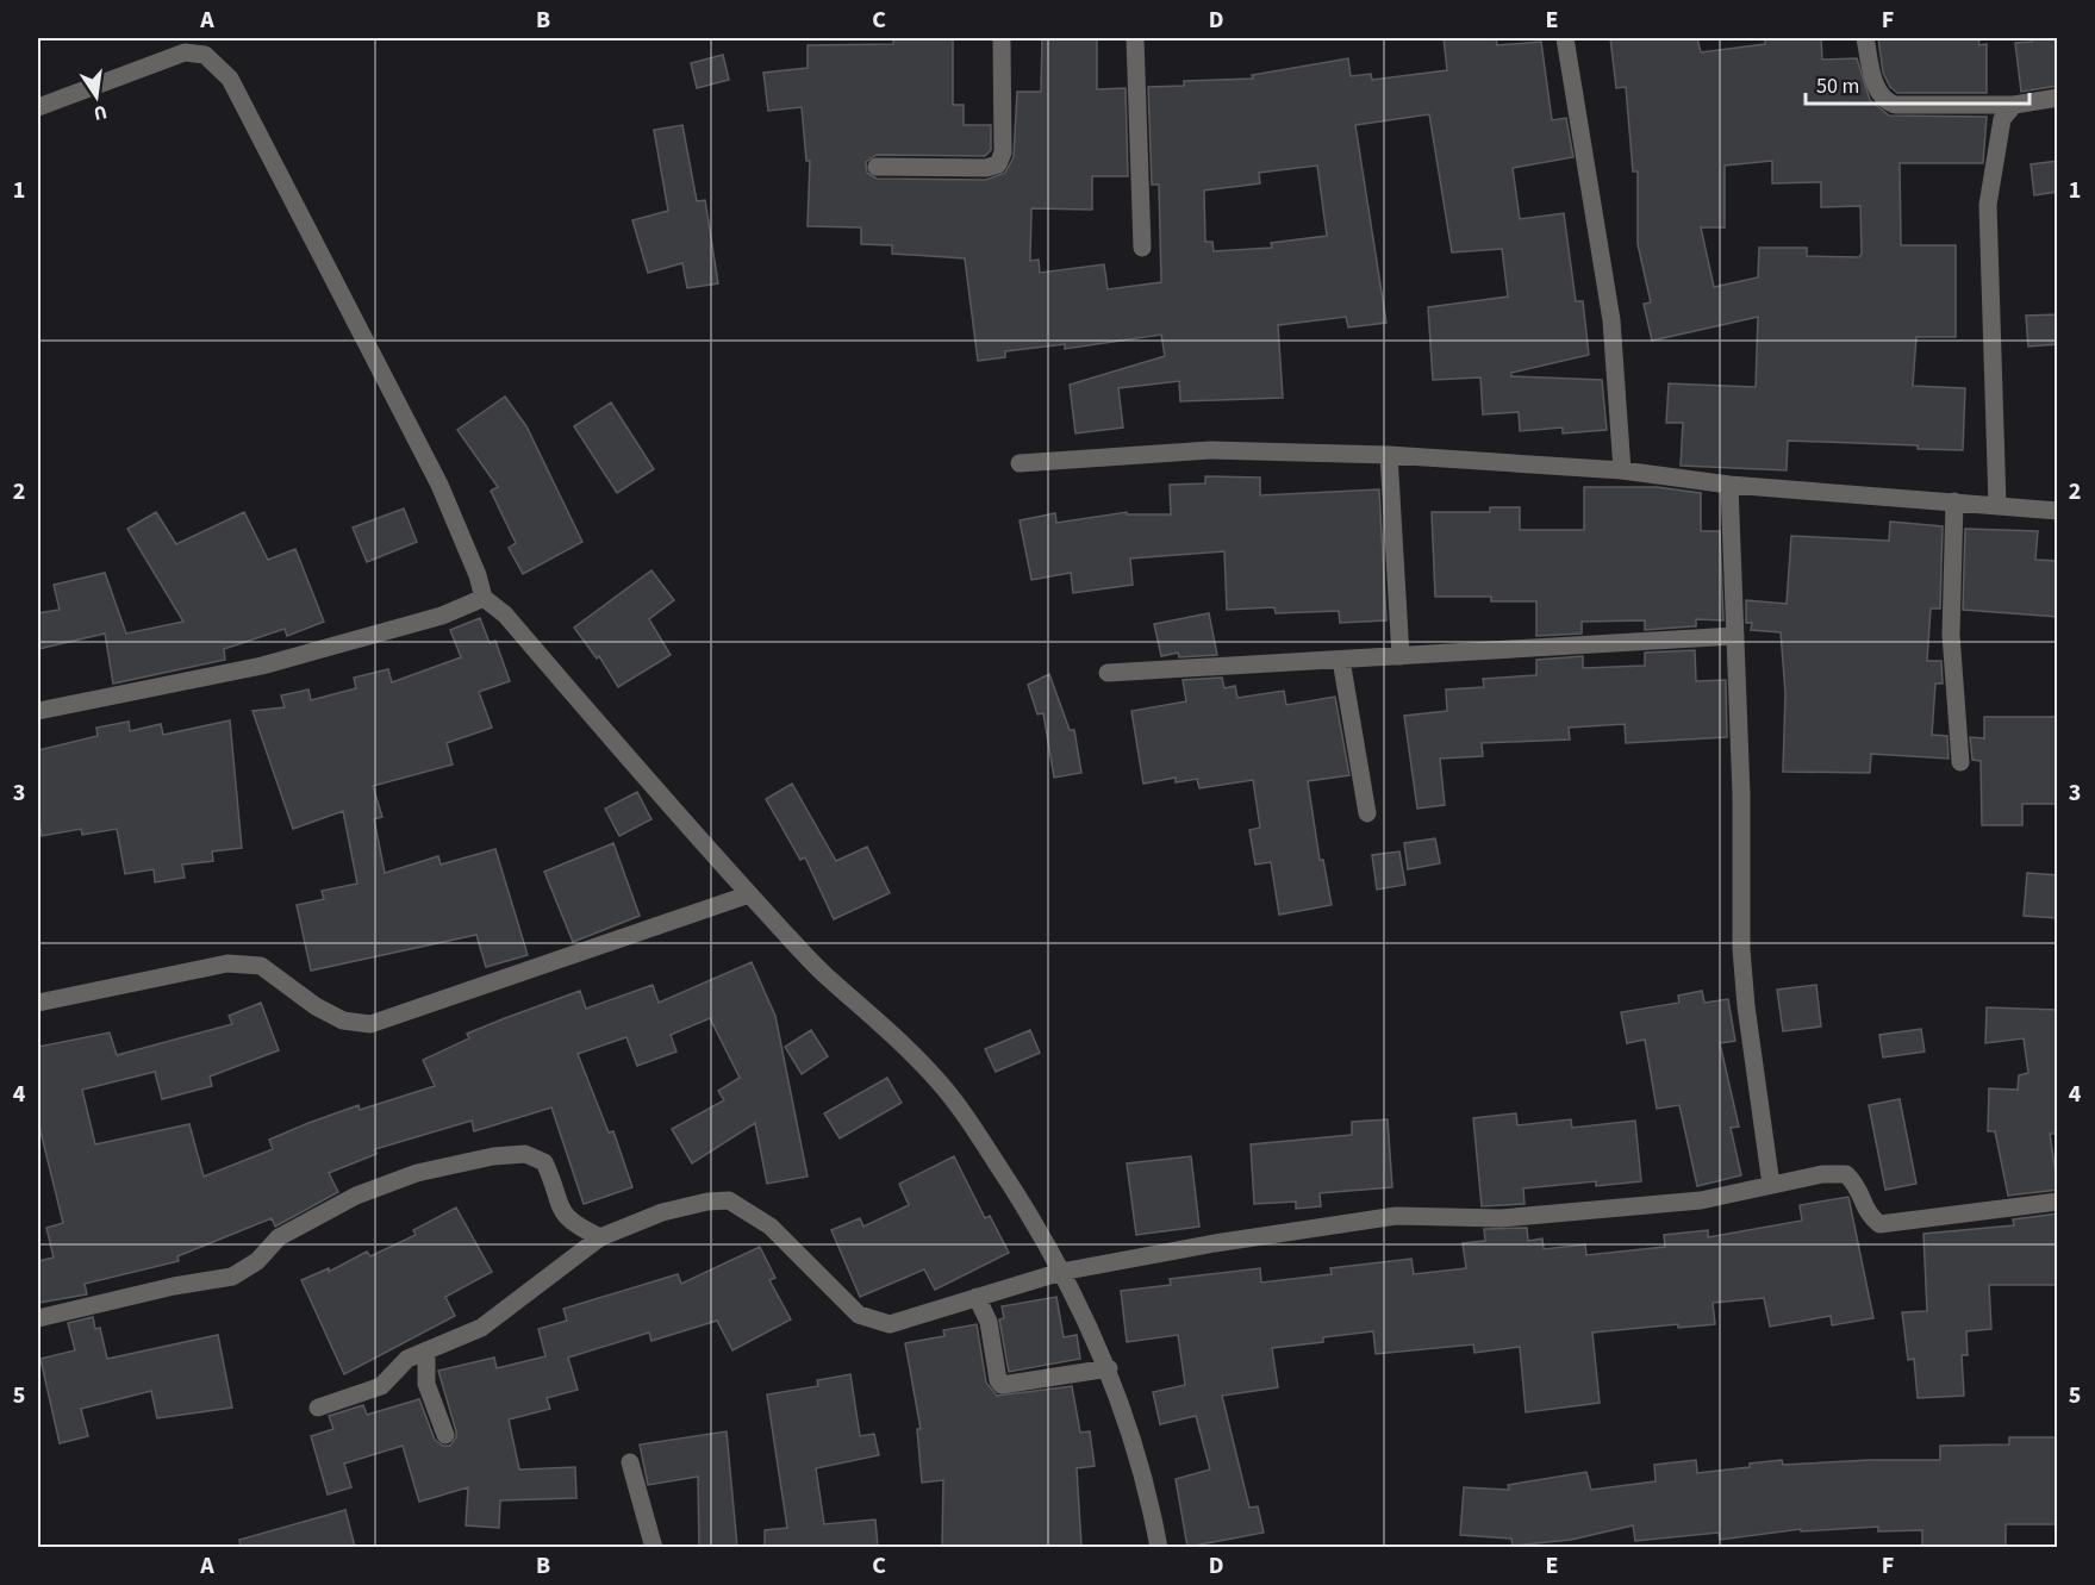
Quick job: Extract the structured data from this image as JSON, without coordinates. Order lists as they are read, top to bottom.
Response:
{
  "scale_bar": "50 m",
  "north": "bottom",
  "grid": {
    "columns": [
      "A",
      "B",
      "C",
      "D",
      "E",
      "F"
    ],
    "rows": [
      "1",
      "2",
      "3",
      "4",
      "5"
    ]
  }
}
